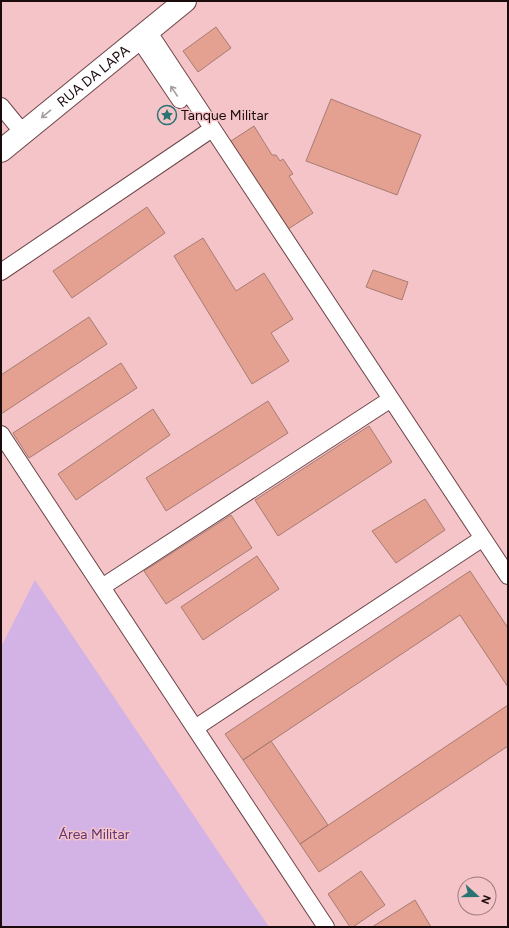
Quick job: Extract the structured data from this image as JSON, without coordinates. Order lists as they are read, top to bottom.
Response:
{
  "streets": {
    "main road": ["RUA DA LAPA"]
  },
  "one_way": ["RUA DA LAPA"],
  "parks": ["Área Militar"],
  "places": {
    "place": ["Tanque Militar"]
  },
  "north": "right"
}
